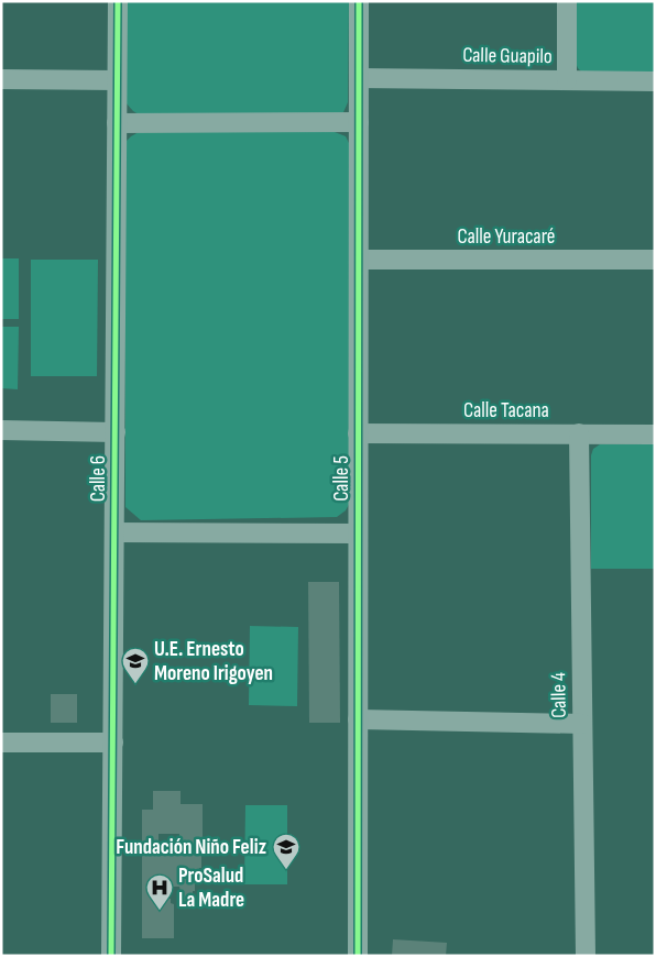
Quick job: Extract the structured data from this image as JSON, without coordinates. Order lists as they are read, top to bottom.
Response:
{
  "streets": {
    "street": [
      "Calle Guapilo",
      "Calle Yuracaré",
      "Calle Tacana",
      "Calle 6",
      "Calle 5",
      "Calle 4"
    ]
  },
  "crossings": [
    ["Calle Guapilo", "Calle 5"],
    ["Calle Yuracaré", "Calle 5"],
    ["Calle Tacana", "Calle 5"],
    ["Calle Tacana", "Calle 4"]
  ],
  "places": {
    "school or university": ["U.E. Ernesto Moreno Irigoyen", "Fundación Niño Feliz"],
    "hospital": ["ProSalud La Madre"]
  }
}
